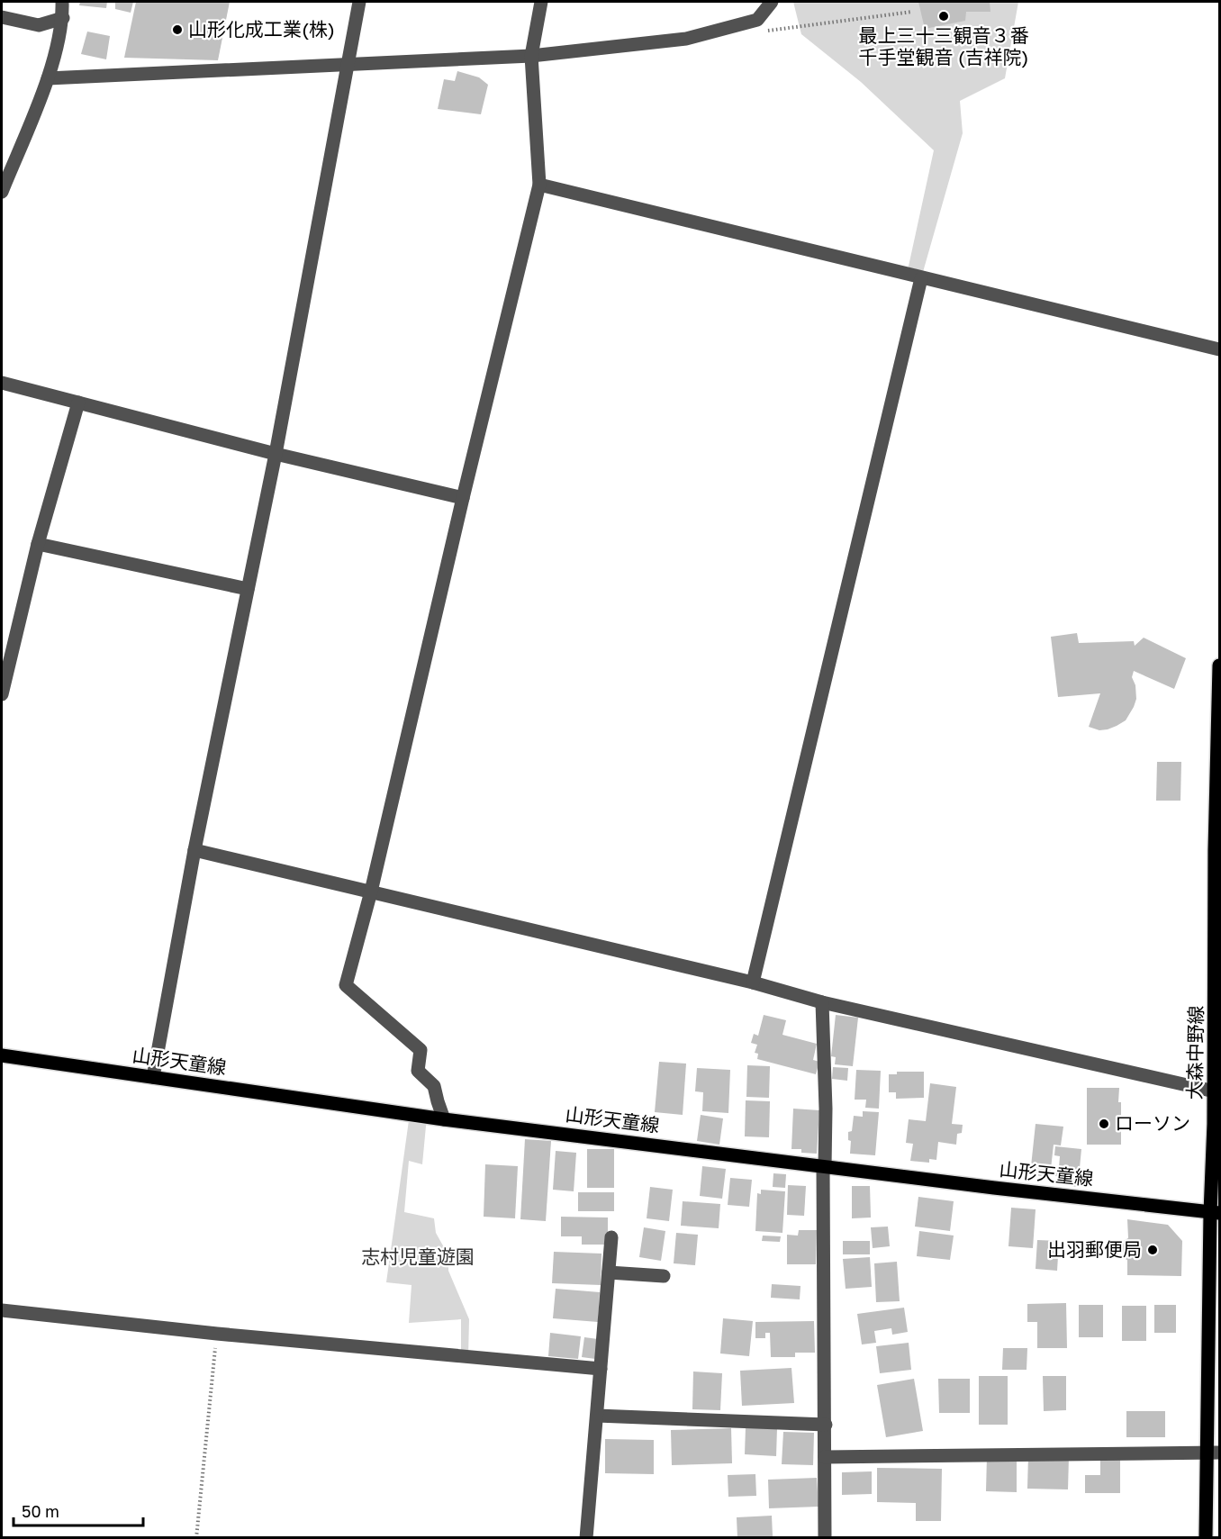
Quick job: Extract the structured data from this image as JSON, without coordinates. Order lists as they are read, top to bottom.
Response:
{
  "streets": {
    "main road": ["大森中野線", "山形天童線"]
  },
  "crossings": [
    ["大森中野線", "山形天童線"]
  ],
  "parks": ["志村児童遊園"],
  "places": [
    "最上三十三観音３番 千手堂観音 (吉祥院)",
    "山形化成工業(株)",
    "ローソン",
    "出羽郵便局"
  ],
  "scale_bar": "50 m"
}
